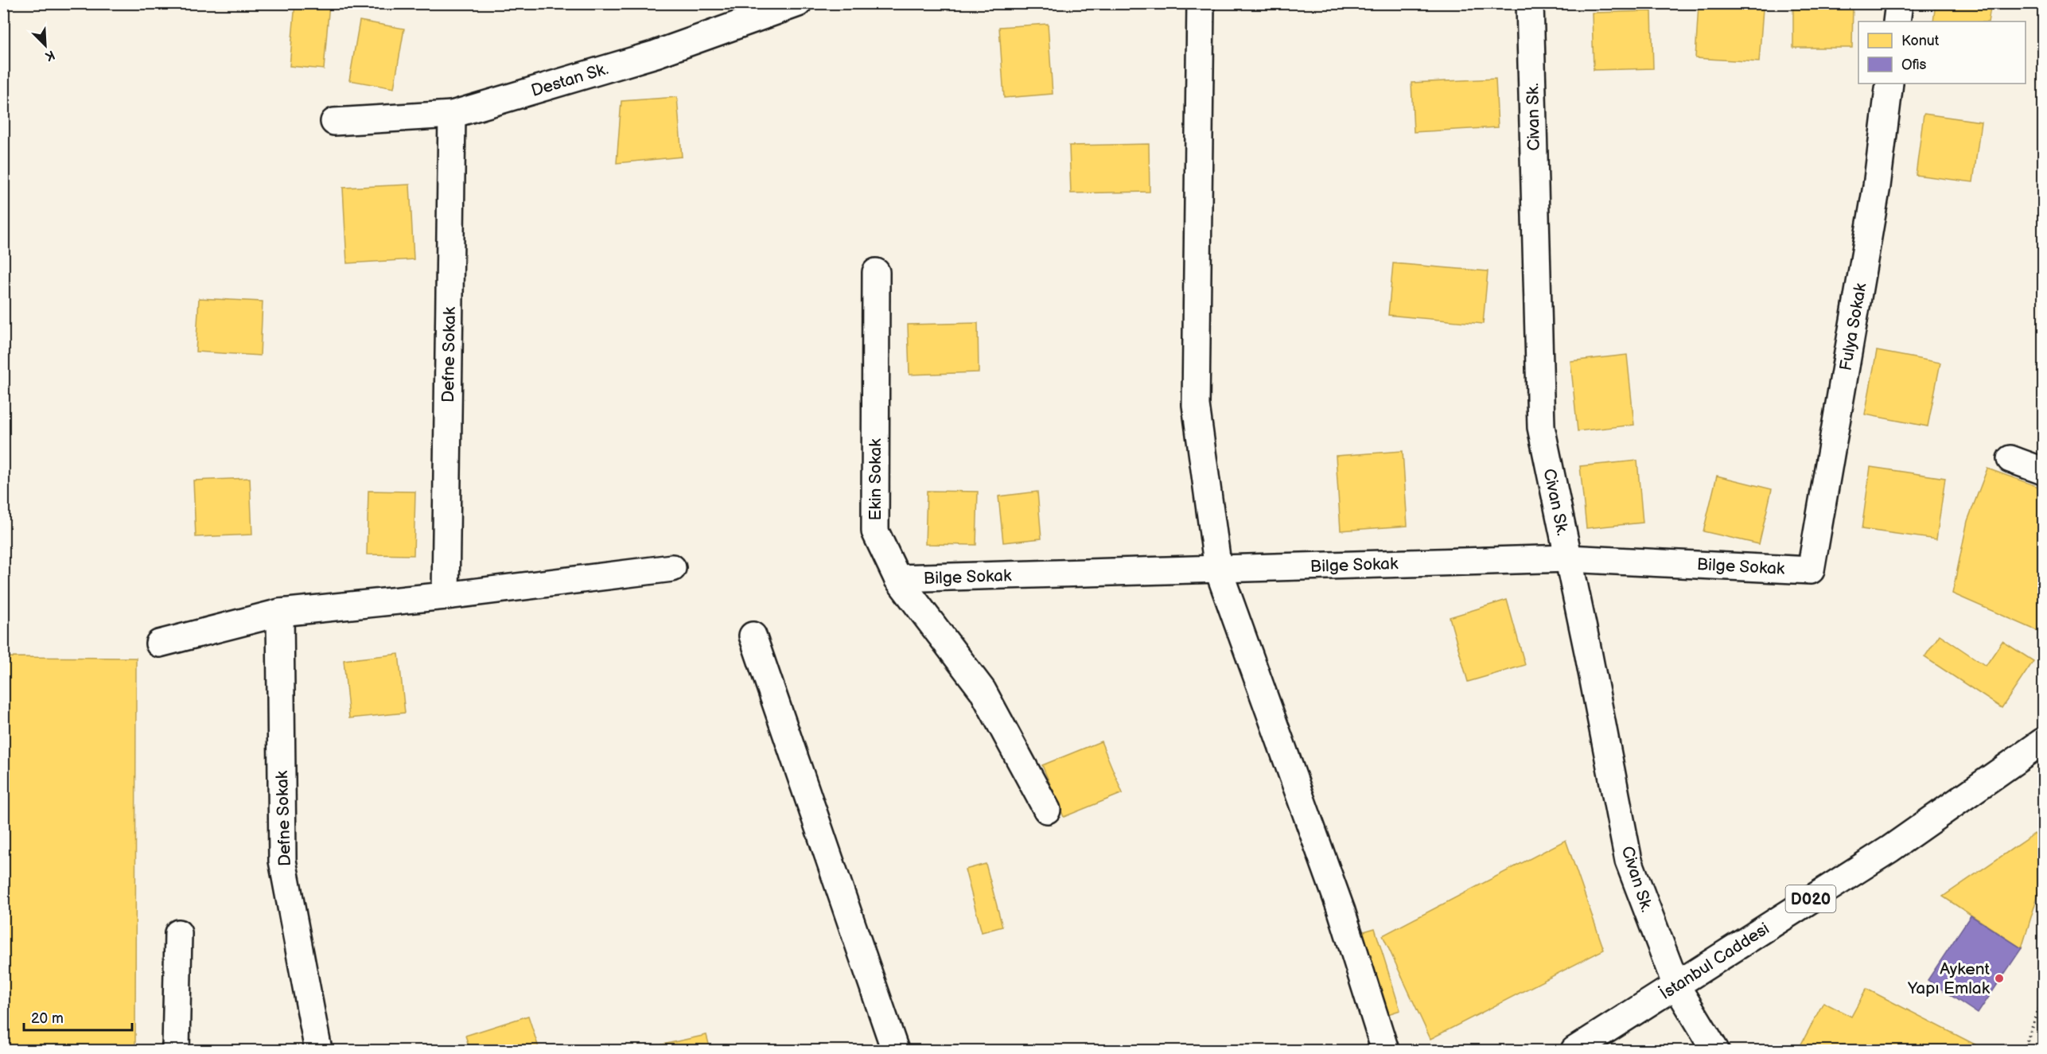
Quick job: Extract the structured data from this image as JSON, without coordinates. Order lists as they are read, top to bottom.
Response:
{
  "streets": {
    "main road": [
      "Destan Sk.",
      "Civan Sk.",
      "Fulya Sokak",
      "Defne Sokak",
      "Ekin Sokak",
      "Bilge Sokak",
      "D020",
      "İstanbul Caddesi"
    ]
  },
  "crossings": [
    ["Destan Sk.", "Defne Sokak"],
    ["Civan Sk.", "Bilge Sokak"],
    ["Civan Sk.", "İstanbul Caddesi"],
    ["Fulya Sokak", "Bilge Sokak"],
    ["Ekin Sokak", "Bilge Sokak"]
  ],
  "places": ["Aykent Yapı Emlak"],
  "legend": ["Konut", "Ofis"],
  "scale_bar": "20 m",
  "north": "bottom right"
}
